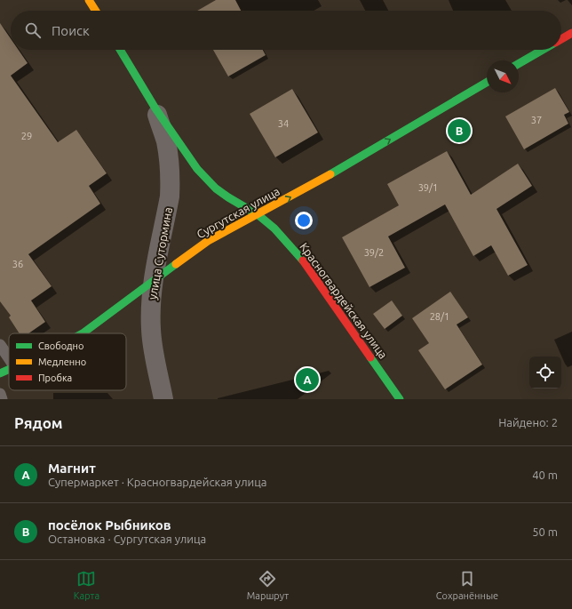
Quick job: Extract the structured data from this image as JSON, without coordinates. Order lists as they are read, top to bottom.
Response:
{
  "streets": {
    "street": ["Сургутская улица", "улица Сутормина", "Красногвардейская улица"]
  },
  "crossings": [
    ["Сургутская улица", "улица Сутормина"],
    ["Сургутская улица", "Красногвардейская улица"],
    ["улица Сутормина", "Красногвардейская улица"]
  ],
  "one_way": ["Сургутская улица"],
  "house_numbers": [
    "37",
    "34",
    "29",
    "39/1",
    "39/2",
    "36",
    "28/1"
  ],
  "legend": ["Свободно", "Медленно", "Пробка"],
  "north": "bottom right",
  "page": {
    "search": "Поиск",
    "pins": ["B", "A"],
    "heading": ["Рядом", "Найдено: 2"],
    "list": [
      {
        "mark": "A",
        "name": "Магнит",
        "note": "Супермаркет · Красногвардейская улица",
        "value": "40 m"
      },
      {
        "mark": "B",
        "name": "посёлок Рыбников",
        "note": "Остановка · Сургутская улица",
        "value": "50 m"
      }
    ],
    "nav": ["Карта", "Маршрут", "Сохранённые"]
  }
}
